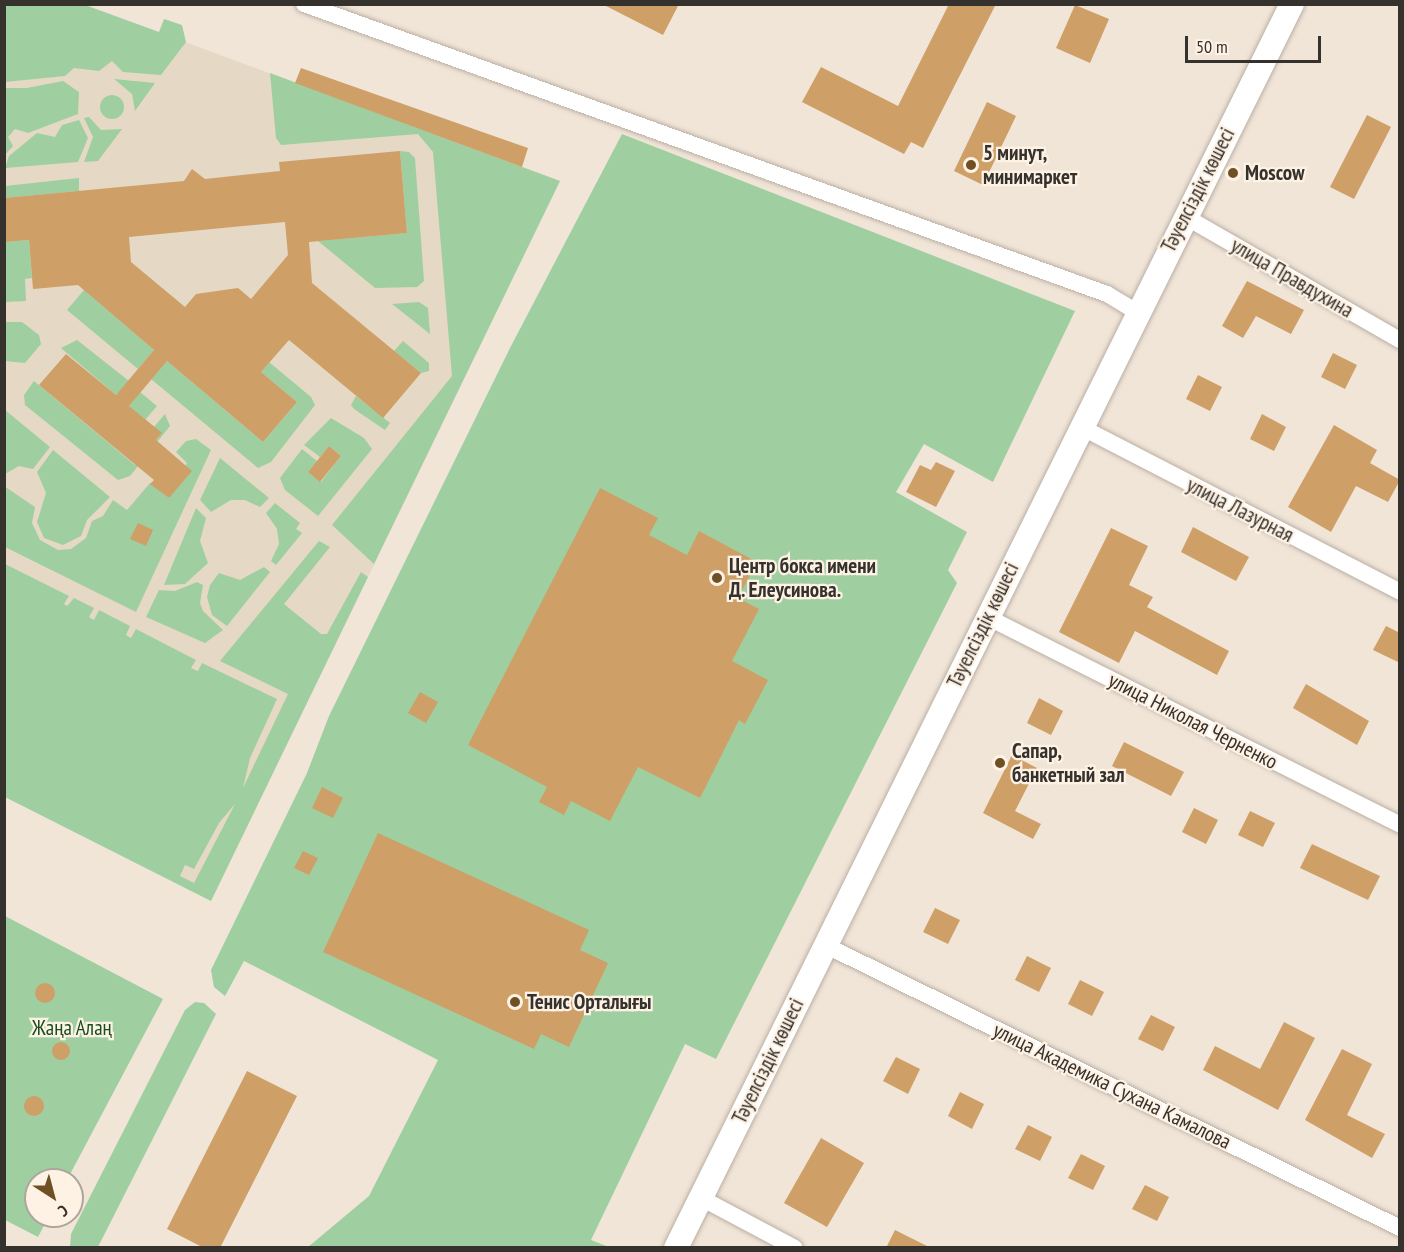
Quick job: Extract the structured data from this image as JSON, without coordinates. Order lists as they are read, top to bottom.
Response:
{
  "streets": {
    "main road": ["Тәуелсіздік көшесі"],
    "street": [
      "улица Правдухина",
      "улица Лазурная",
      "улица Николая Черненко",
      "улица Академика Сухана Камалова"
    ]
  },
  "crossings": [
    ["Тәуелсіздік көшесі", "улица Правдухина"],
    ["Тәуелсіздік көшесі", "улица Лазурная"],
    ["Тәуелсіздік көшесі", "улица Николая Черненко"],
    ["Тәуелсіздік көшесі", "улица Академика Сухана Камалова"]
  ],
  "parks": ["Жаңа Алаң"],
  "places": [
    "5 минут, минимаркет",
    "Moscow",
    "Центр бокса имени Д. Елеусинова.",
    "Сапар, банкетный зал",
    "Тенис Орталығы"
  ],
  "scale_bar": "50 m",
  "north": "bottom right"
}
